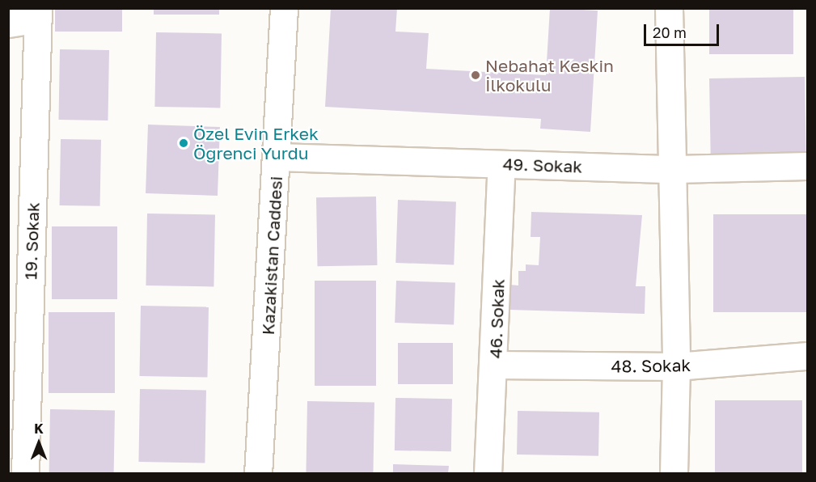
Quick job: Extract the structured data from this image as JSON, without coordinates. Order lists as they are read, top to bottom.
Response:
{
  "streets": {
    "street": [
      "49. Sokak",
      "19. Sokak",
      "Kazakistan Caddesi",
      "46. Sokak",
      "48. Sokak"
    ]
  },
  "crossings": [
    ["49. Sokak", "Kazakistan Caddesi"],
    ["49. Sokak", "46. Sokak"],
    ["46. Sokak", "48. Sokak"]
  ],
  "places": ["Nebahat Keskin İlkokulu", "Özel Evin Erkek Öğrenci Yurdu"],
  "scale_bar": "20 m",
  "north": "top"
}
